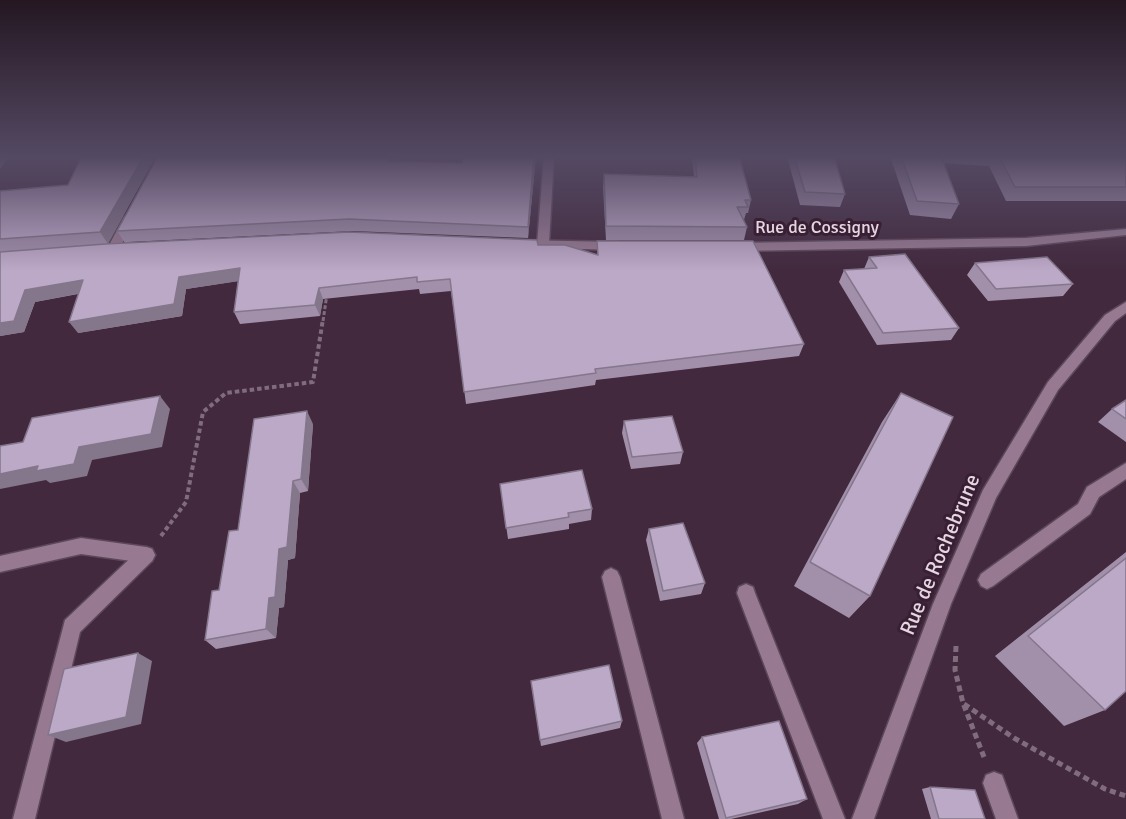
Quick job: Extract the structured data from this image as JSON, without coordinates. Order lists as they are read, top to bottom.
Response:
{
  "streets": {
    "street": ["Rue de Cossigny", "Rue de Rochebrune"]
  }
}
